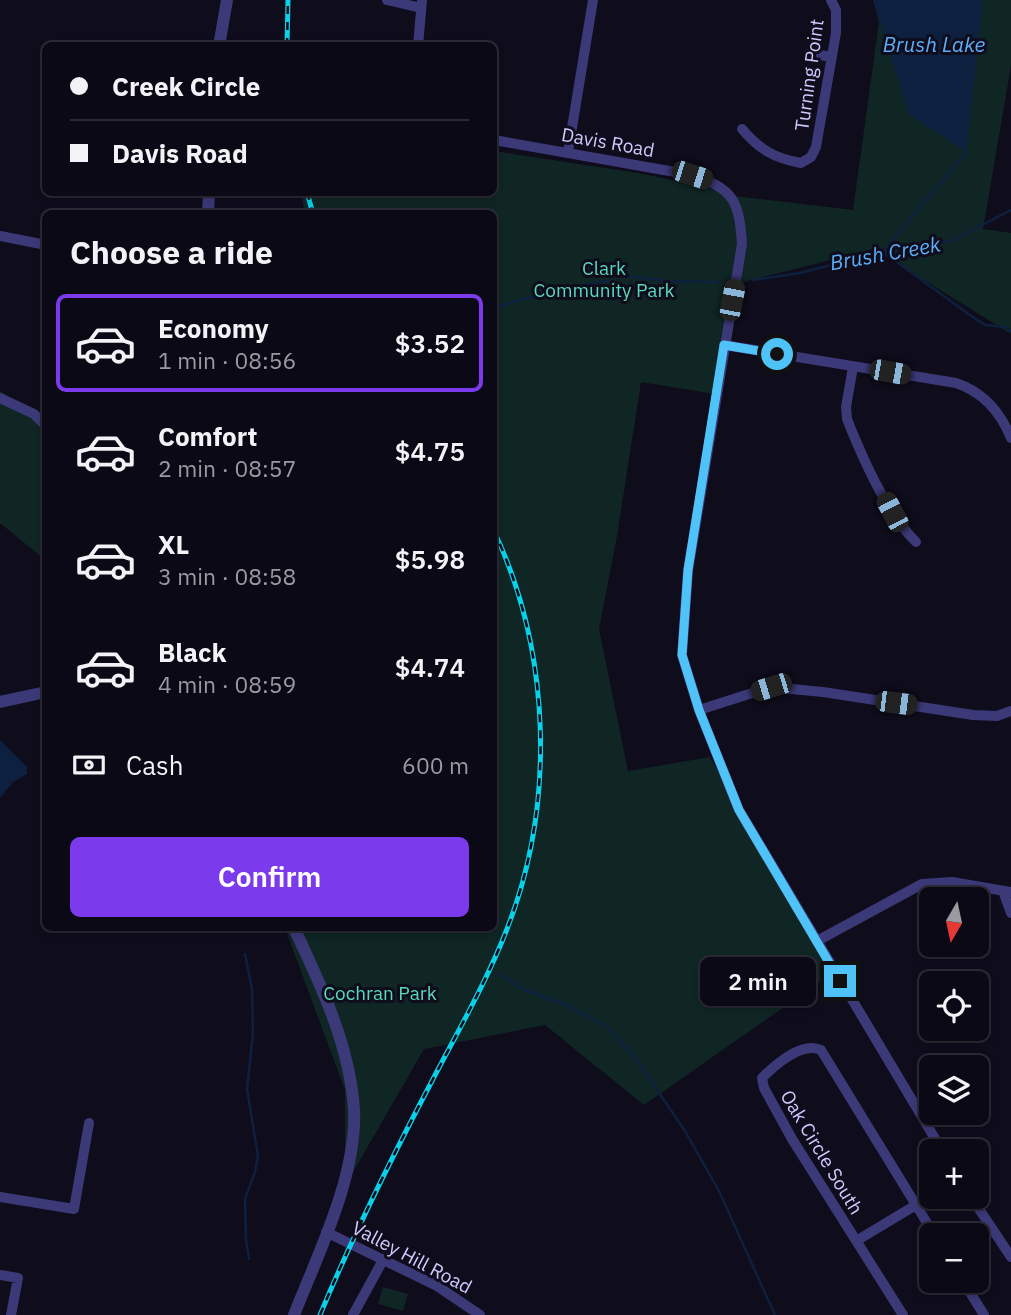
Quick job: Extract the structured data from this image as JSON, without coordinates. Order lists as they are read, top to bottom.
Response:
{
  "streets": {
    "street": [
      "Turning Point",
      "Davis Road",
      "Oak Circle South",
      "Valley Hill Road"
    ]
  },
  "water": ["Brush Lake", "Brush Creek"],
  "parks": ["Clark Community Park", "Cochran Park"],
  "north": "bottom",
  "page": {
    "banner": ["Creek Circle", "Davis Road"],
    "heading": "Choose a ride",
    "list": [
      {
        "name": "Economy",
        "note": "1 min · 08:56",
        "value": "$3.52"
      },
      {
        "name": "Comfort",
        "note": "2 min · 08:57",
        "value": "$4.75"
      },
      {
        "name": "XL",
        "note": "3 min · 08:58",
        "value": "$5.98"
      },
      {
        "name": "Black",
        "note": "4 min · 08:59",
        "value": "$4.74"
      }
    ],
    "pay": ["Cash", "600 m"],
    "buttons": "Confirm",
    "map_buttons": ["+", "−"],
    "bubble": "2 min"
  }
}
